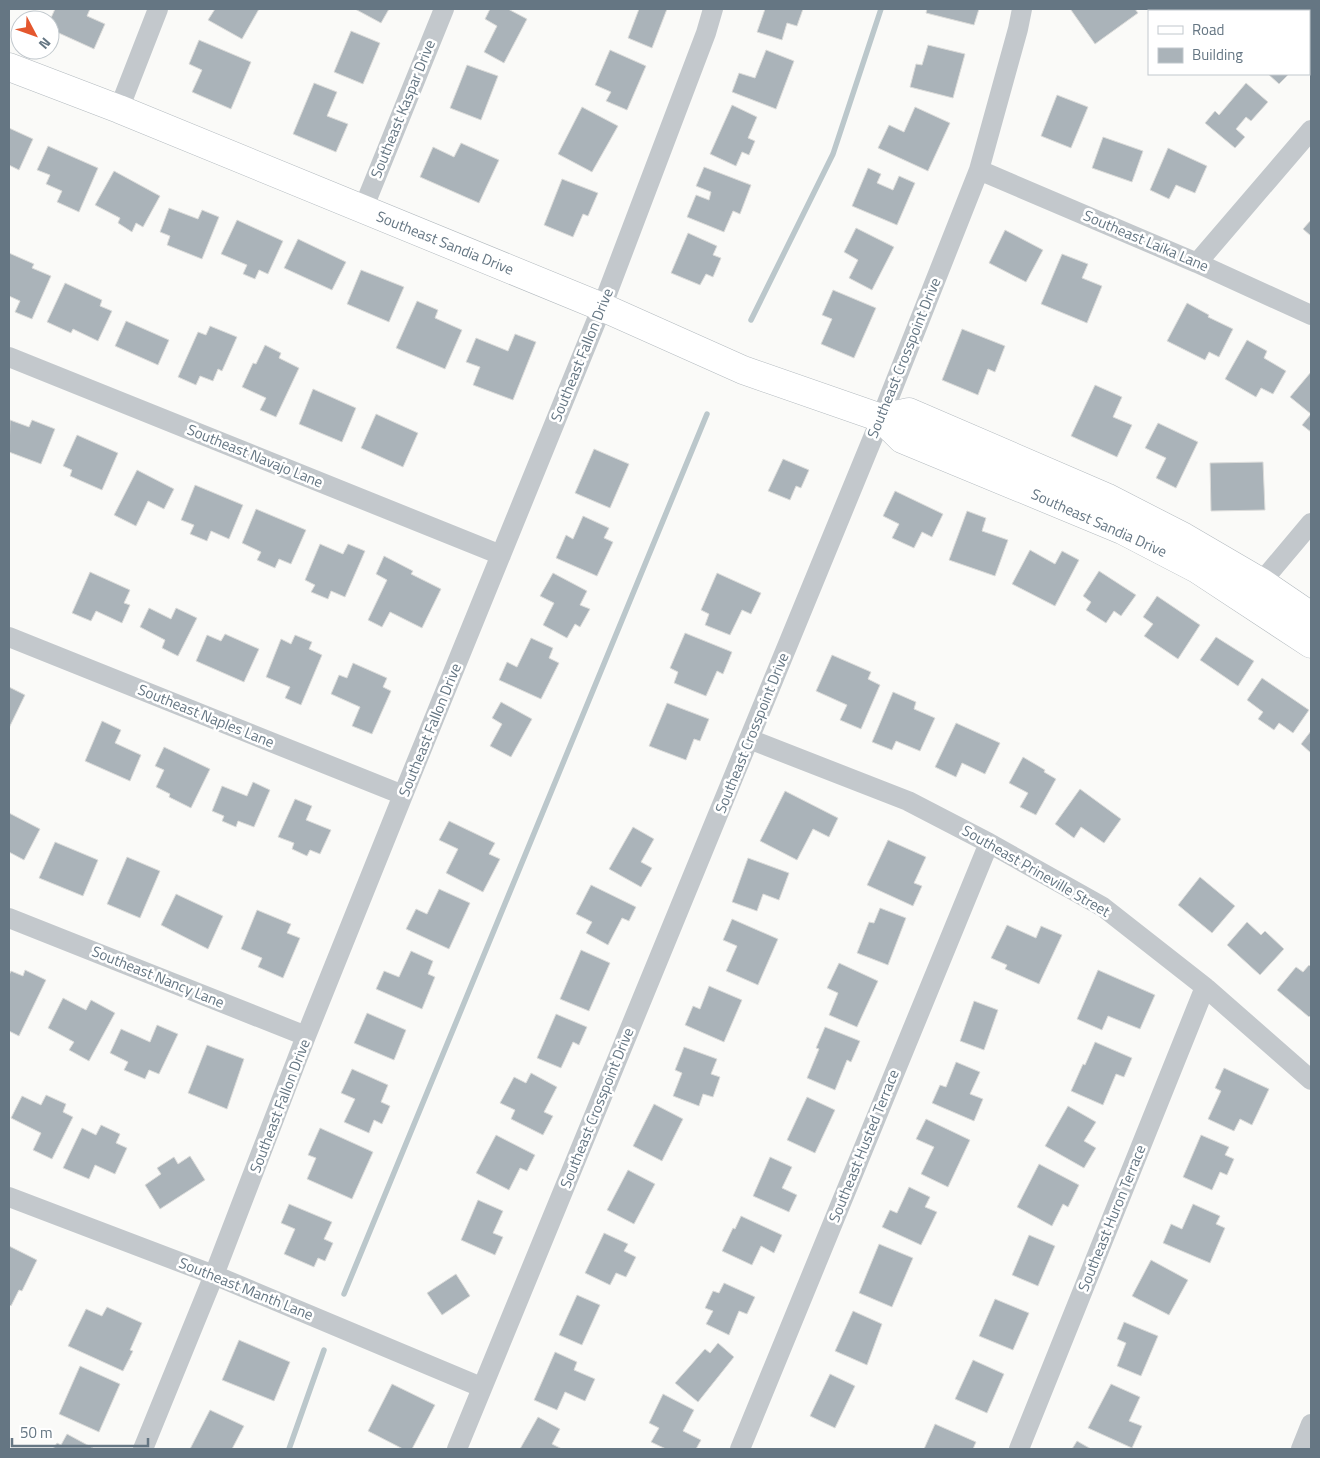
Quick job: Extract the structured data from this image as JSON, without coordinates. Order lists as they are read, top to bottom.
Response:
{
  "streets": {
    "street": [
      "Southeast Kaspar Drive",
      "Southeast Laika Lane",
      "Southeast Sandia Drive",
      "Southeast Fallon Drive",
      "Southeast Crosspoint Drive",
      "Southeast Navajo Lane",
      "Southeast Naples Lane",
      "Southeast Prineville Street",
      "Southeast Nancy Lane",
      "Southeast Husted Terrace",
      "Southeast Huron Terrace",
      "Southeast Manth Lane"
    ]
  },
  "crossings": [
    ["Southeast Kaspar Drive", "Southeast Sandia Drive"],
    ["Southeast Laika Lane", "Southeast Crosspoint Drive"],
    ["Southeast Sandia Drive", "Southeast Fallon Drive"],
    ["Southeast Sandia Drive", "Southeast Crosspoint Drive"],
    ["Southeast Fallon Drive", "Southeast Navajo Lane"],
    ["Southeast Fallon Drive", "Southeast Naples Lane"],
    ["Southeast Fallon Drive", "Southeast Nancy Lane"],
    ["Southeast Fallon Drive", "Southeast Manth Lane"],
    ["Southeast Crosspoint Drive", "Southeast Prineville Street"],
    ["Southeast Crosspoint Drive", "Southeast Manth Lane"],
    ["Southeast Prineville Street", "Southeast Husted Terrace"],
    ["Southeast Prineville Street", "Southeast Huron Terrace"]
  ],
  "legend": ["Road", "Building"],
  "scale_bar": "50 m",
  "north": "bottom right"
}
